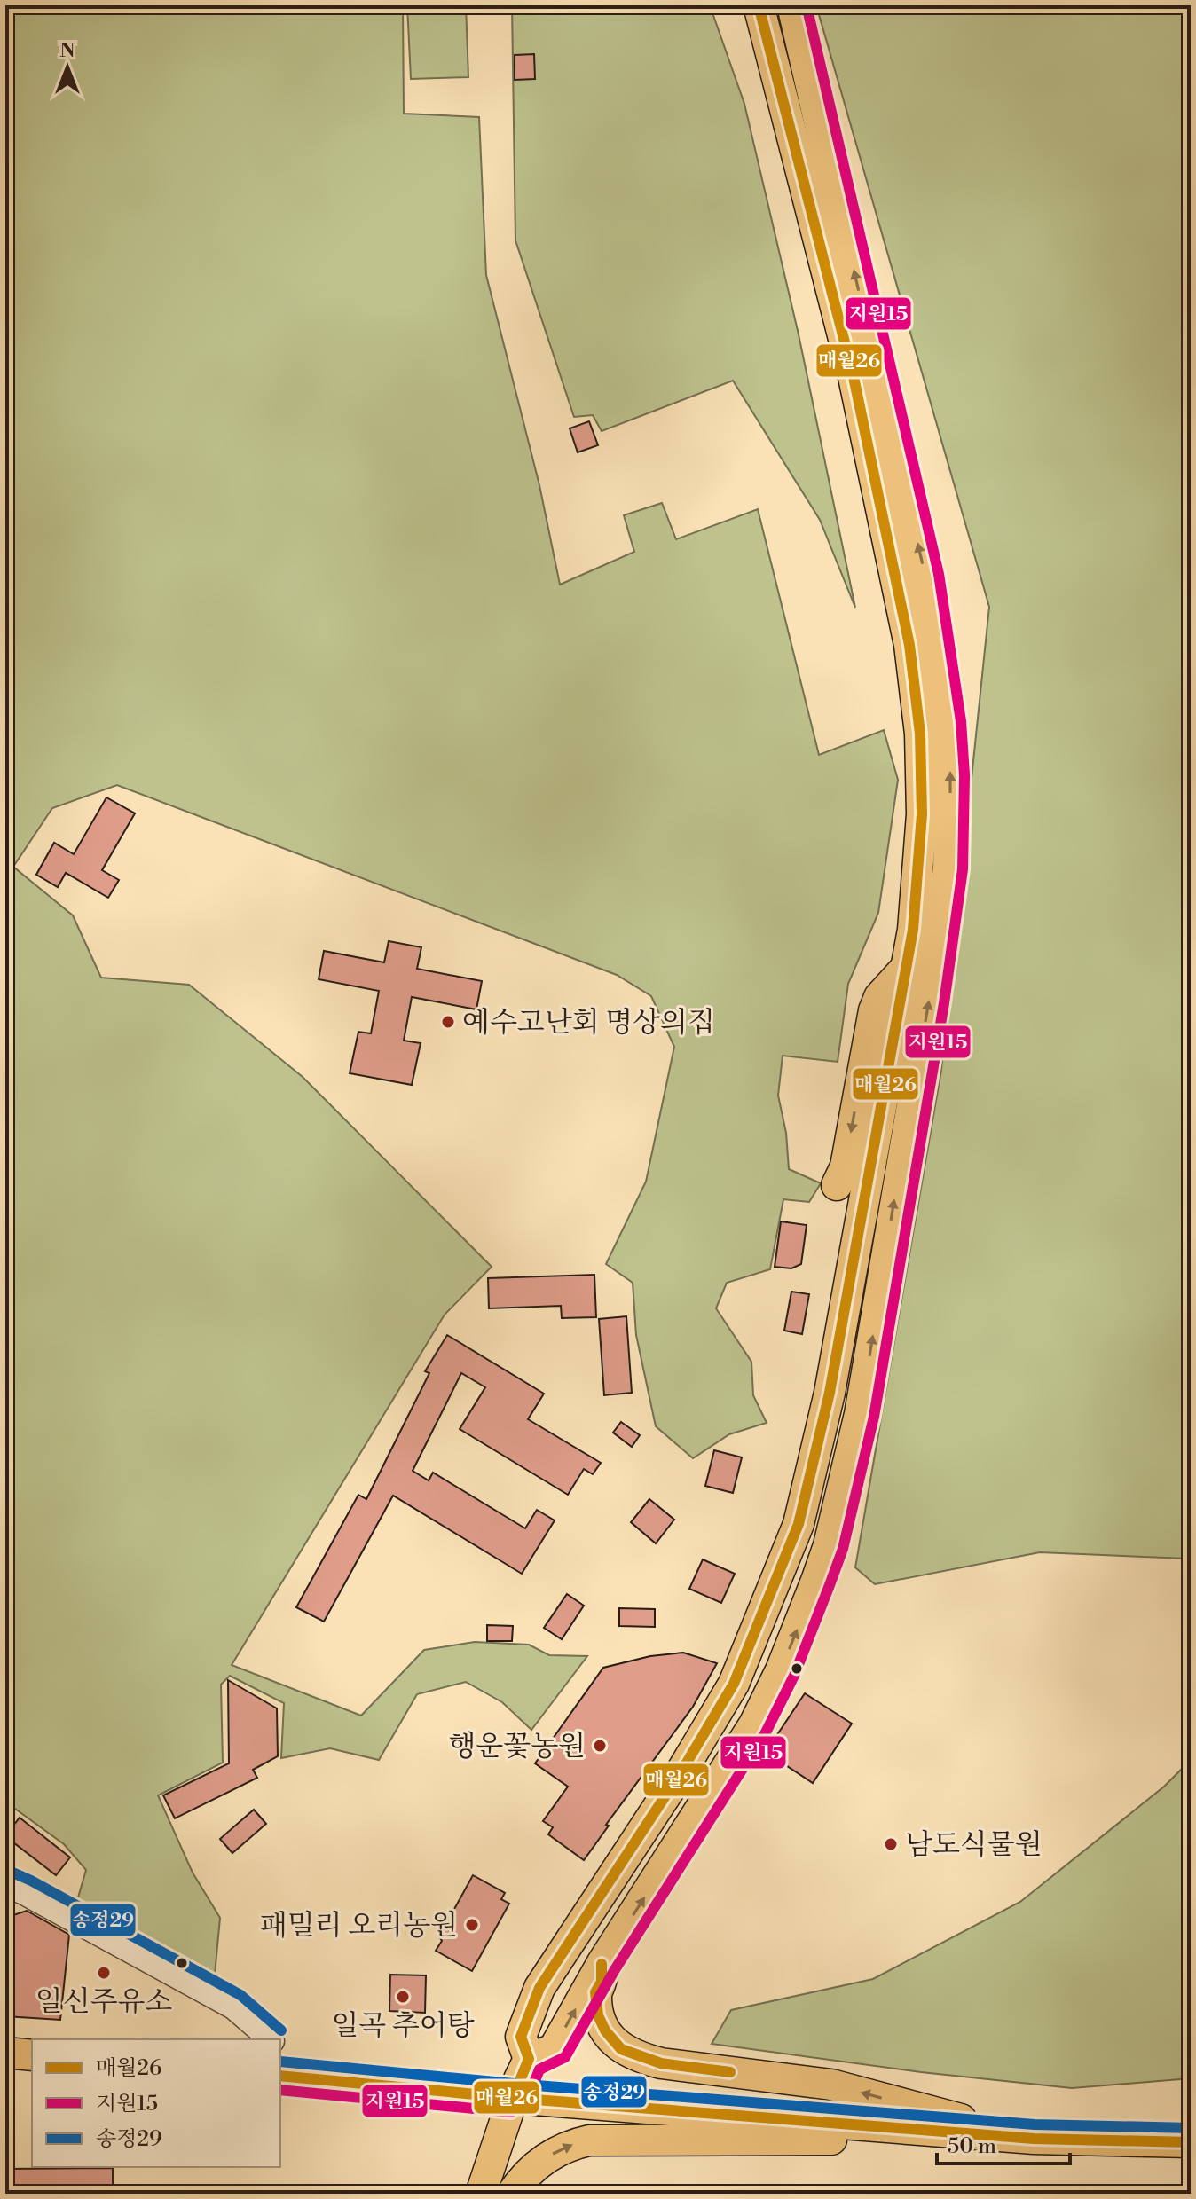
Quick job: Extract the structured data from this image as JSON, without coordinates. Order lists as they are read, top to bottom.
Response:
{
  "places": [
    "예수고난회 명상의집",
    "행운꽃농원",
    "남도식물원",
    "패밀리 오리농원",
    "일신주유소",
    "일곡 추어탕"
  ],
  "lines": ["transit line 매월26", "transit line 지원15", "transit line 송정29"],
  "legend": ["매월26", "지원15", "송정29"],
  "scale_bar": "50 m",
  "north": "top"
}
